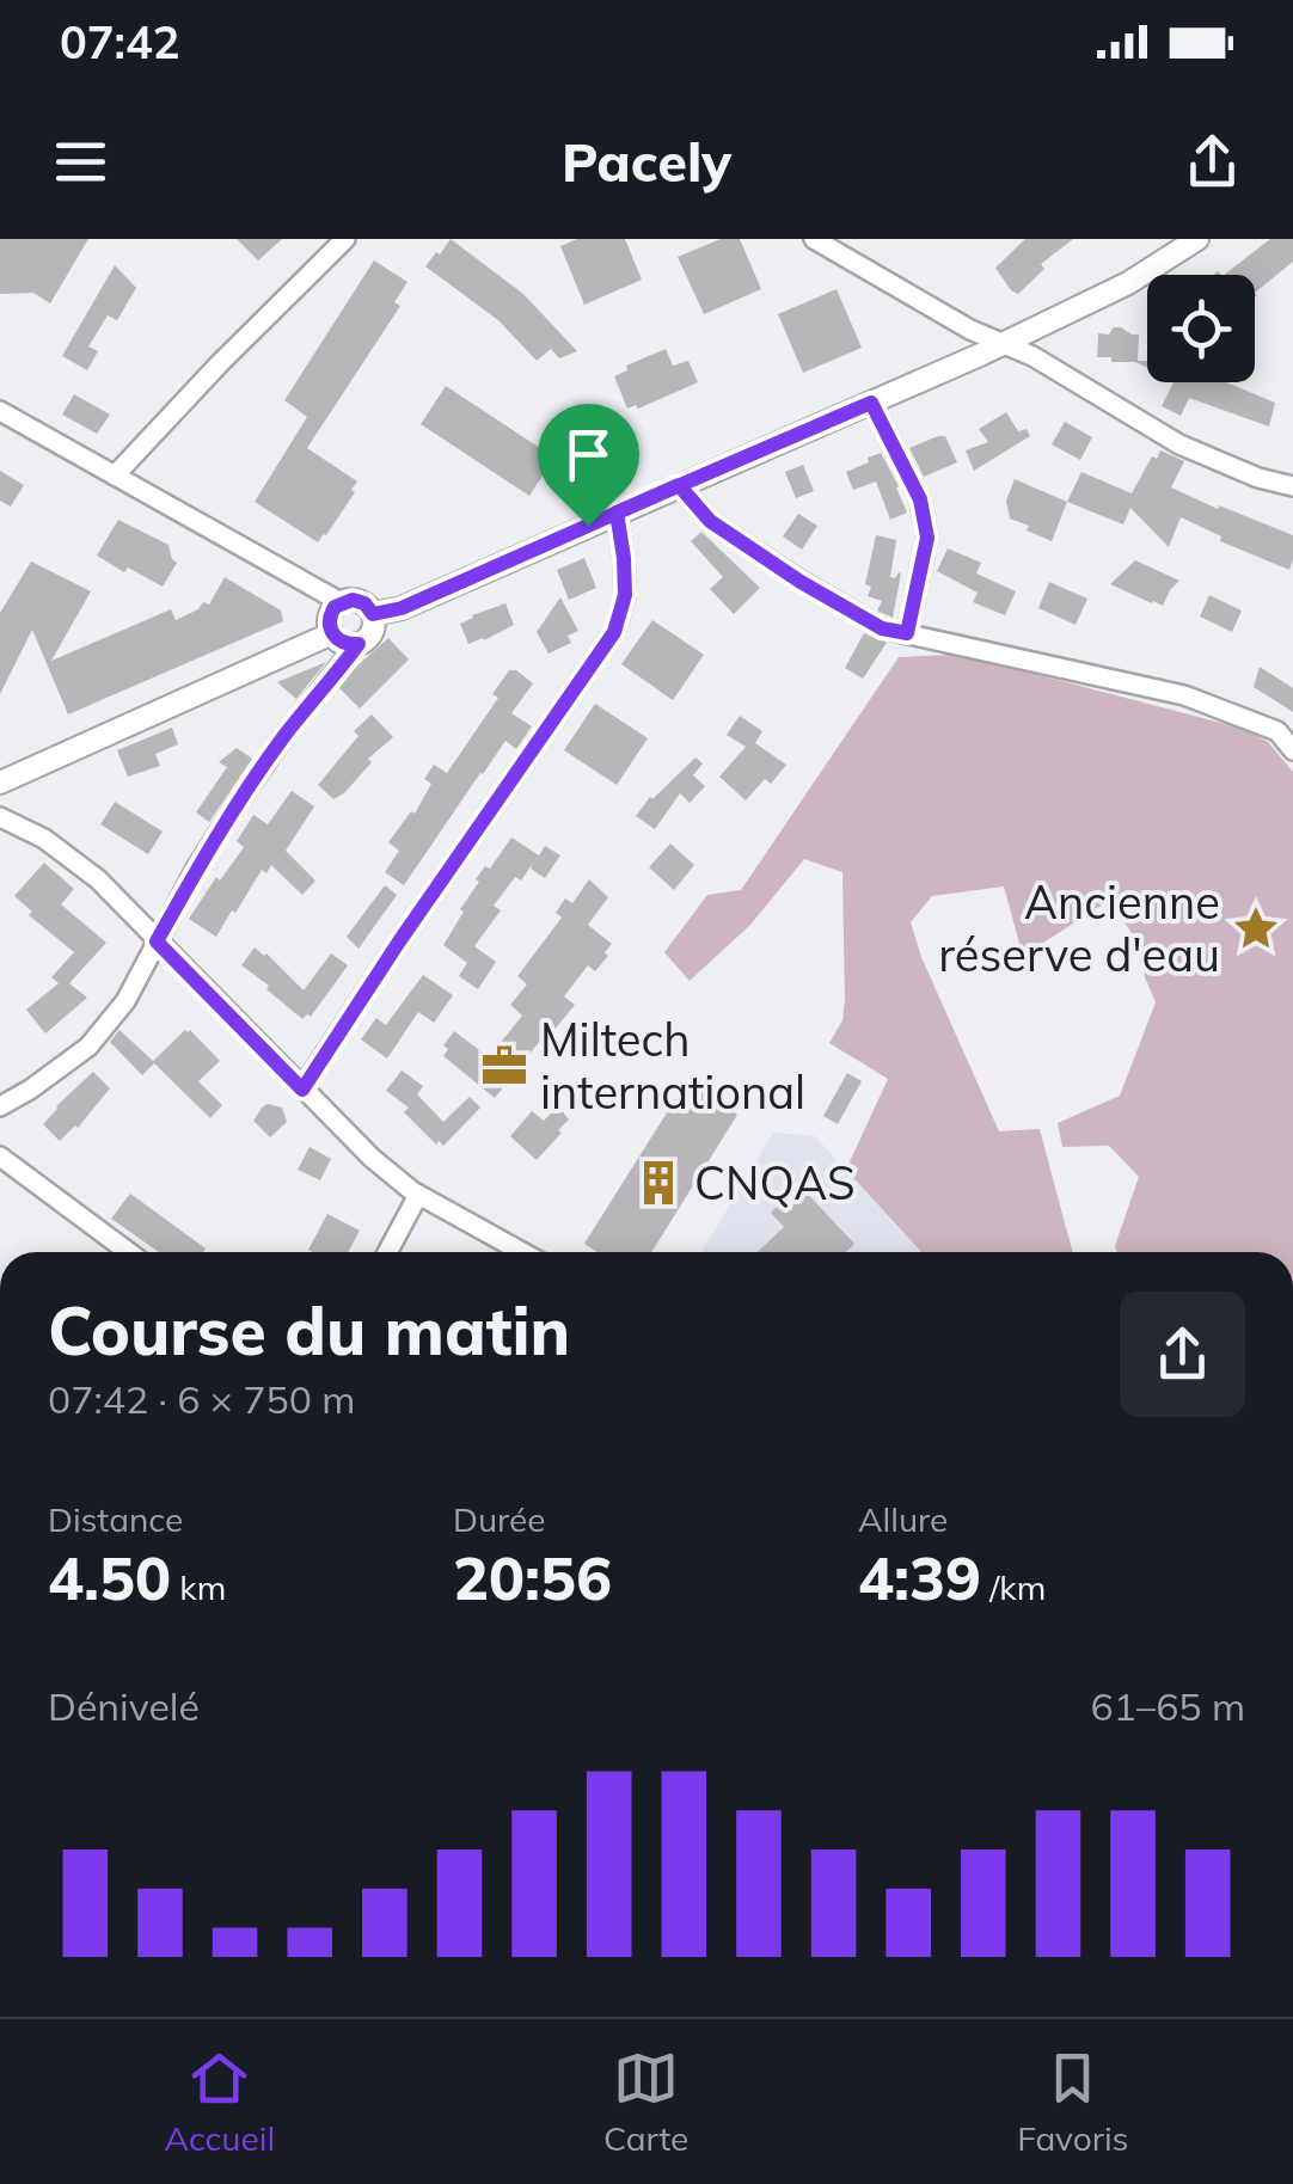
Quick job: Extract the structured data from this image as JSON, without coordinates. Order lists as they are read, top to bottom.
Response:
{
  "places": {
    "place": ["Ancienne réserve d'eau"],
    "office": ["Miltech international"],
    "building": ["CNQAS"]
  },
  "page": {
    "status": "07:42",
    "header": "Pacely",
    "heading": ["Course du matin", "07:42 · 6 × 750 m"],
    "stats": [
      ["Distance", "4.50 km"],
      ["Durée", "20:56"],
      ["Allure", "4:39 /km"]
    ],
    "chart": ["Dénivelé", "61–65 m"],
    "tabs": ["Accueil", "Carte", "Favoris"]
  }
}
